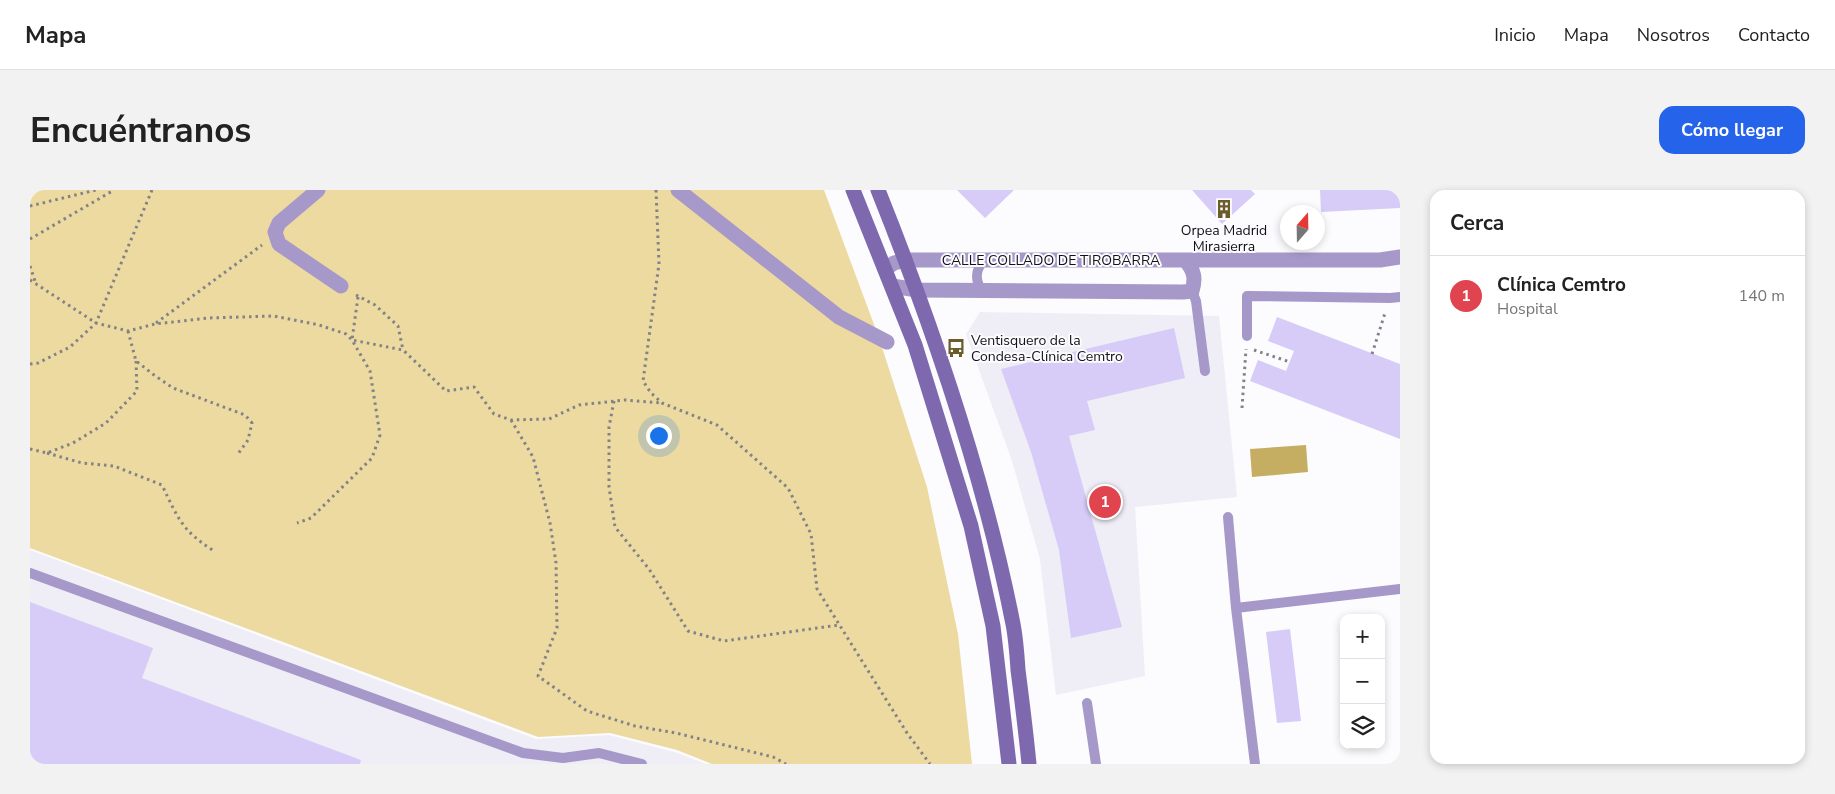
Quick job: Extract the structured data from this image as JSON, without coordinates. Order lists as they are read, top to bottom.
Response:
{
  "streets": {
    "street": ["CALLE COLLADO DE TIROBARRA"]
  },
  "places": {
    "building": ["Orpea Madrid Mirasierra"],
    "bus stop": ["Ventisquero de la Condesa-Clínica Cemtro"]
  },
  "north": "top",
  "page": {
    "header": "Mapa",
    "nav": [
      "Inicio",
      "Mapa",
      "Nosotros",
      "Contacto"
    ],
    "buttons": "Cómo llegar",
    "title": "Encuéntranos",
    "heading": "Cerca",
    "list": [
      {
        "mark": "1",
        "name": "Clínica Cemtro",
        "note": "Hospital",
        "value": "140 m"
      }
    ],
    "pins": "1",
    "map_buttons": ["+", "−"]
  }
}
